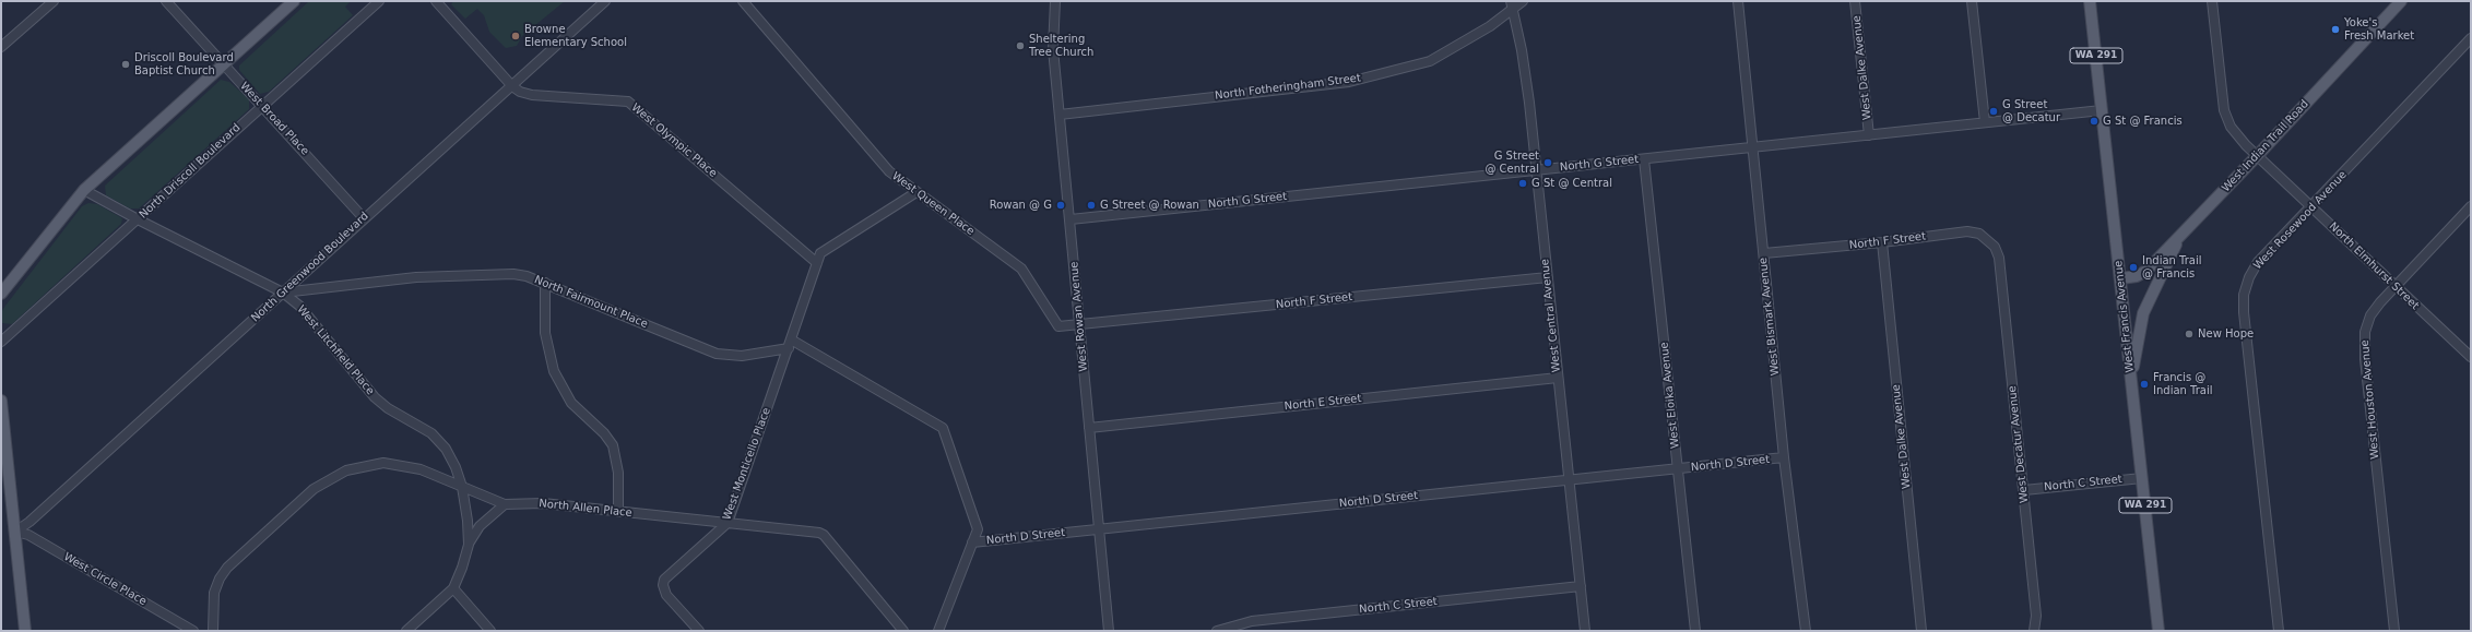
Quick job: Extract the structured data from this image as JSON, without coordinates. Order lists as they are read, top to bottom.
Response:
{
  "streets": {
    "main road": ["WA 291", "West Indian Trail Road", "West Francis Avenue"],
    "street": [
      "West Dalke Avenue",
      "North Fotheringham Street",
      "West Broad Place",
      "West Olympic Place",
      "North G Street",
      "North Driscoll Boulevard",
      "West Queen Place",
      "West Rosewood Avenue",
      "North F Street",
      "North Elmhurst Street",
      "North Greenwood Boulevard",
      "North Fairmount Place",
      "West Central Avenue",
      "West Rowan Avenue",
      "West Bismark Avenue",
      "West Litchfield Place",
      "West Eloika Avenue",
      "West Houston Avenue",
      "North E Street",
      "West Decatur Avenue",
      "West Monticello Place",
      "North D Street",
      "North C Street",
      "North Allen Place",
      "West Circle Place"
    ]
  },
  "crossings": [
    ["West Dalke Avenue", "North G Street"],
    ["West Dalke Avenue", "North F Street"],
    ["North Fotheringham Street", "West Central Avenue"],
    ["North Fotheringham Street", "West Rowan Avenue"],
    ["West Broad Place", "North Driscoll Boulevard"],
    ["West Broad Place", "North Greenwood Boulevard"],
    ["West Olympic Place", "North Greenwood Boulevard"],
    ["West Olympic Place", "West Monticello Place"],
    ["West Indian Trail Road", "North Elmhurst Street"],
    ["West Indian Trail Road", "West Francis Avenue"],
    ["North G Street", "West Central Avenue"],
    ["North G Street", "West Rowan Avenue"],
    ["North G Street", "West Bismark Avenue"],
    ["North G Street", "West Francis Avenue"],
    ["North G Street", "West Eloika Avenue"],
    ["North Driscoll Boulevard", "West Litchfield Place"],
    ["West Queen Place", "North F Street"],
    ["West Queen Place", "West Rowan Avenue"],
    ["West Queen Place", "West Monticello Place"],
    ["West Rosewood Avenue", "North Elmhurst Street"],
    ["North F Street", "West Central Avenue"],
    ["North F Street", "West Rowan Avenue"],
    ["North F Street", "West Bismark Avenue"],
    ["North F Street", "West Decatur Avenue"],
    ["North Elmhurst Street", "West Houston Avenue"],
    ["North Greenwood Boulevard", "North Fairmount Place"],
    ["North Greenwood Boulevard", "West Litchfield Place"],
    ["North Greenwood Boulevard", "West Circle Place"],
    ["North Fairmount Place", "West Litchfield Place"],
    ["North Fairmount Place", "West Monticello Place"],
    ["West Central Avenue", "North E Street"],
    ["West Central Avenue", "North D Street"],
    ["West Central Avenue", "North C Street"],
    ["West Rowan Avenue", "North E Street"],
    ["West Rowan Avenue", "North D Street"],
    ["West Bismark Avenue", "North D Street"],
    ["West Francis Avenue", "North C Street"],
    ["West Litchfield Place", "North Allen Place"],
    ["West Eloika Avenue", "North D Street"],
    ["West Decatur Avenue", "North C Street"],
    ["West Monticello Place", "North Allen Place"]
  ],
  "places": [
    "Yoke's Fresh Market",
    "Browne Elementary School",
    "Sheltering Tree Church",
    "Driscoll Boulevard Baptist Church",
    "G Street @ Decatur",
    "G St @ Francis",
    "G Street @ Central",
    "G St @ Central",
    "Rowan @ G",
    "G Street @ Rowan",
    "Indian Trail @ Francis",
    "New Hope",
    "Francis @ Indian Trail"
  ]
}
